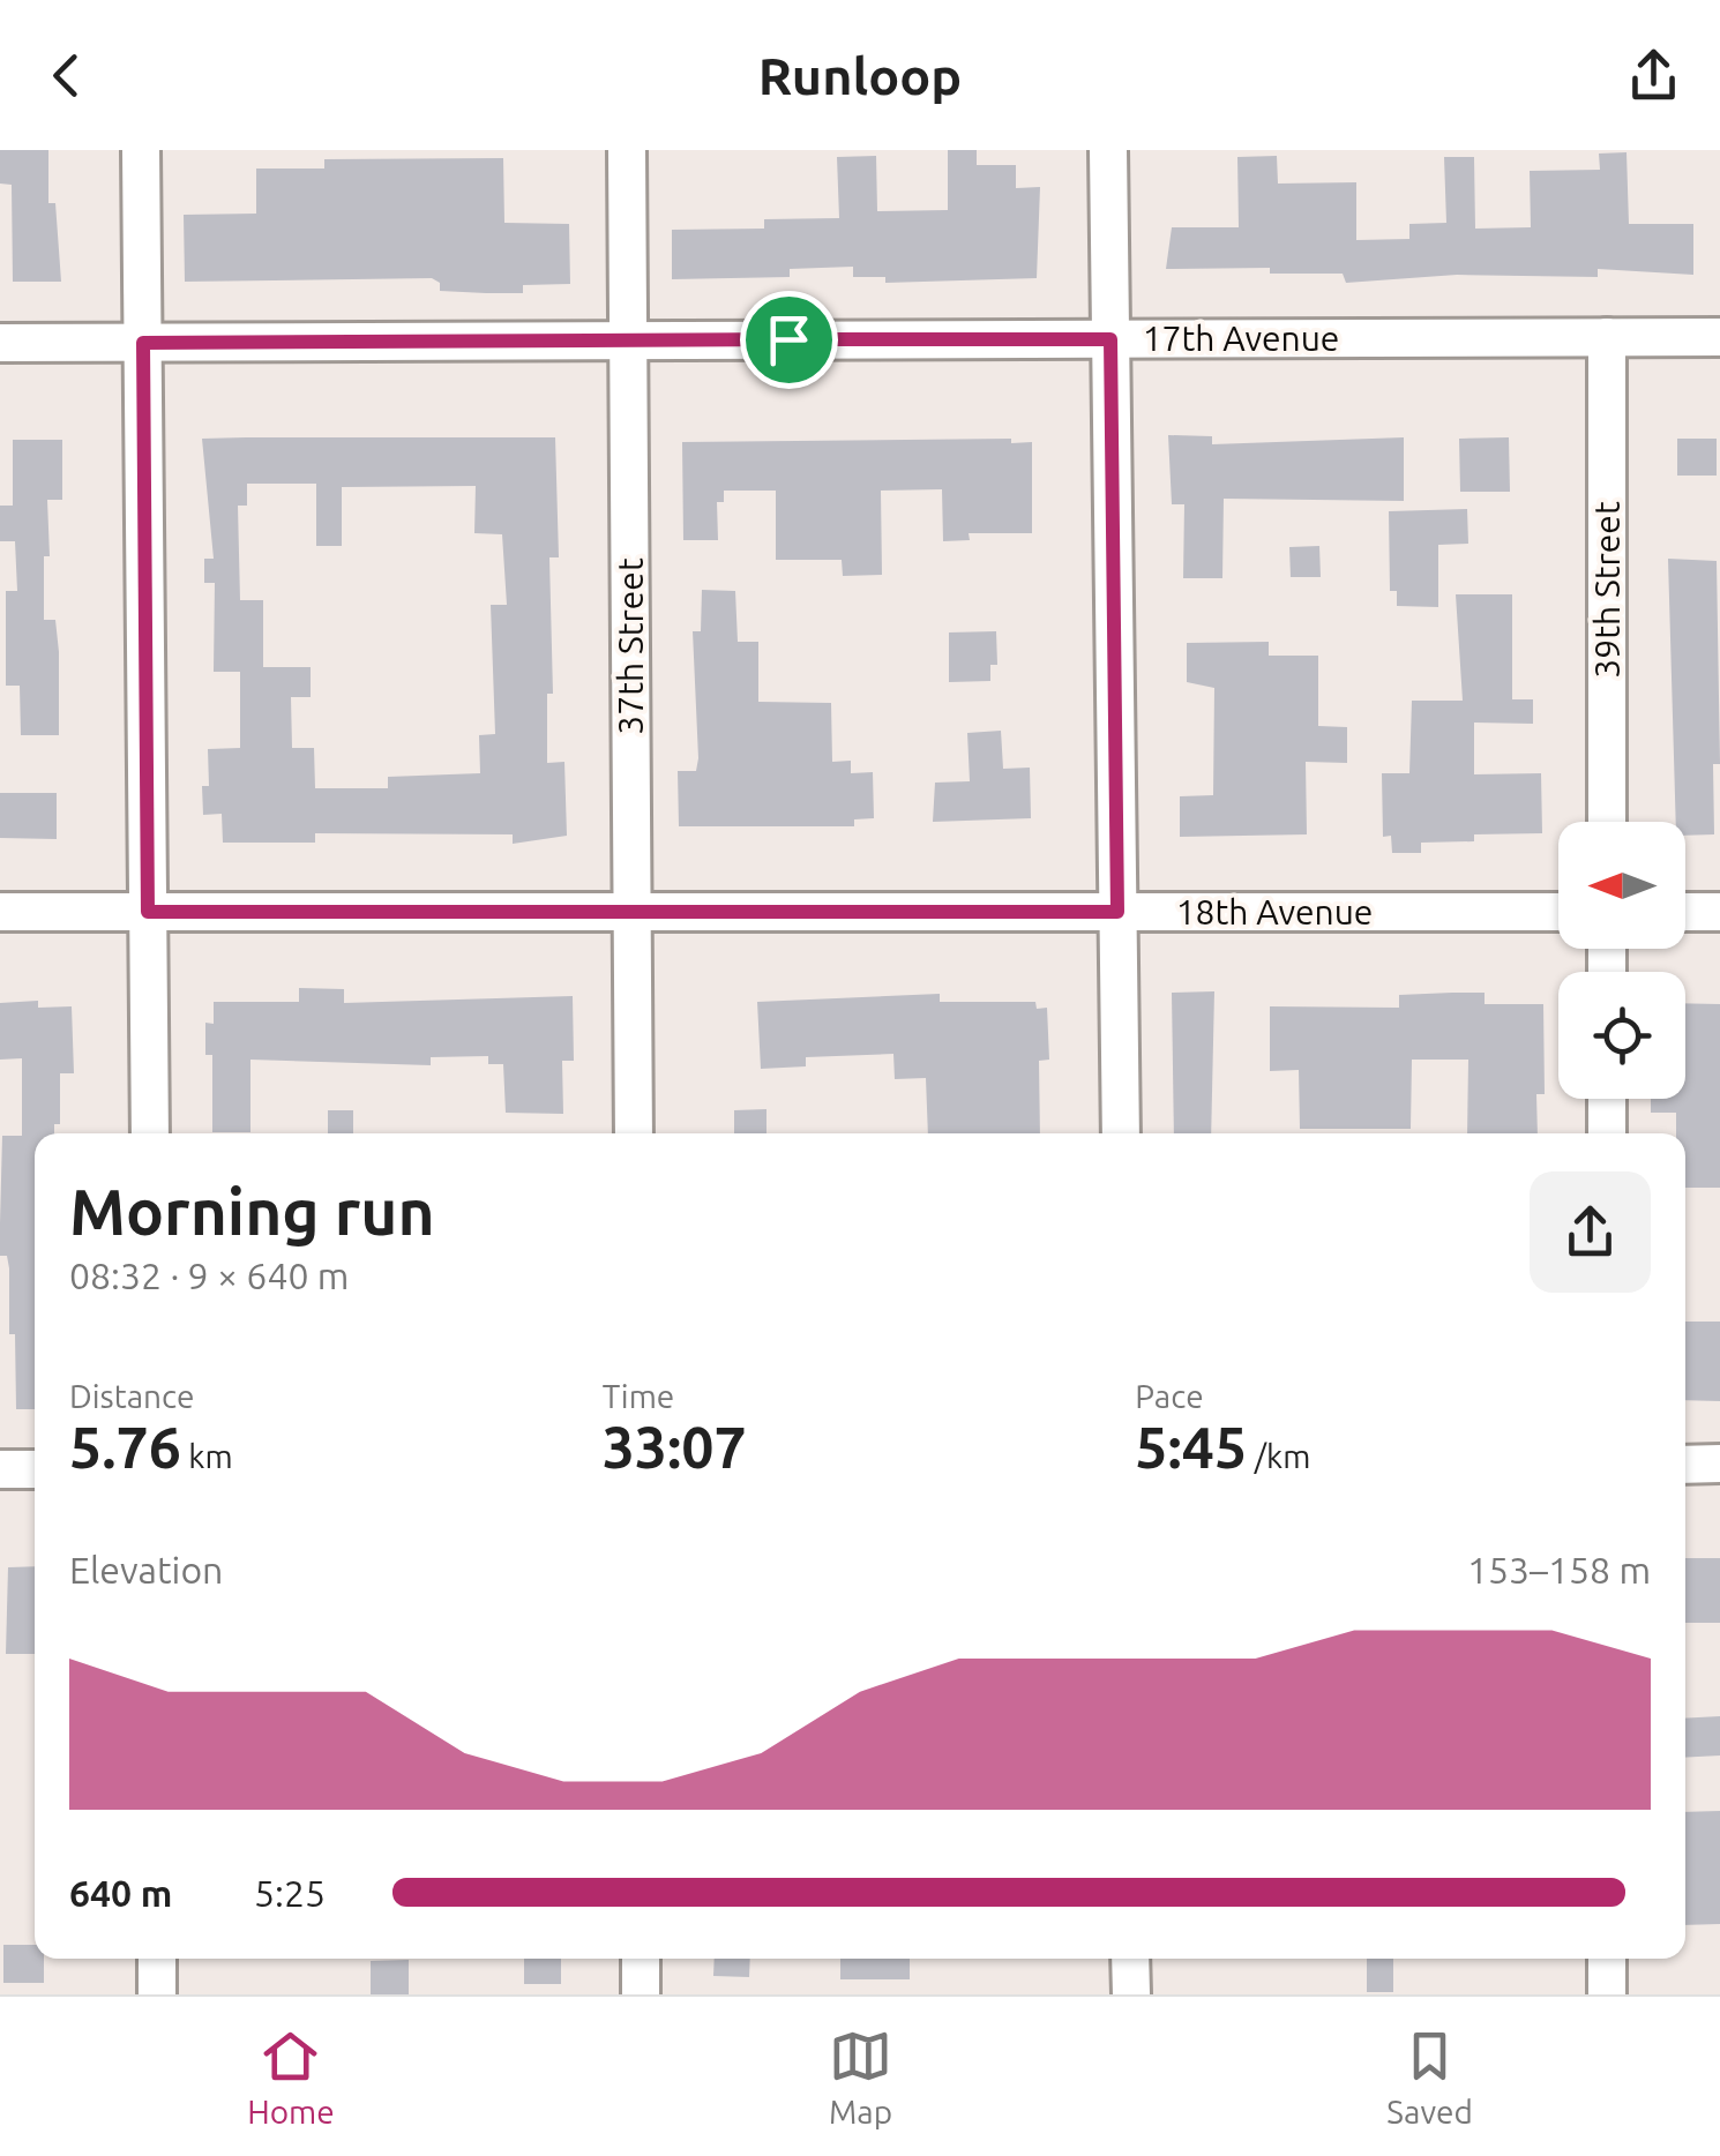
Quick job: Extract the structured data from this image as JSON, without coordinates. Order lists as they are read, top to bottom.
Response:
{
  "streets": {
    "street": [
      "17th Avenue",
      "39th Street",
      "37th Street",
      "18th Avenue"
    ]
  },
  "crossings": [
    ["17th Avenue", "39th Street"],
    ["17th Avenue", "37th Street"],
    ["37th Street", "18th Avenue"]
  ],
  "north": "left",
  "page": {
    "header": "Runloop",
    "heading": ["Morning run", "08:32 · 9 × 640 m"],
    "stats": [
      ["Distance", "5.76 km"],
      ["Time", "33:07"],
      ["Pace", "5:45 /km"]
    ],
    "chart": ["Elevation", "153–158 m"],
    "list": [
      {
        "name": "640 m",
        "note": "5:25"
      }
    ],
    "tabs": ["Home", "Map", "Saved"]
  }
}
